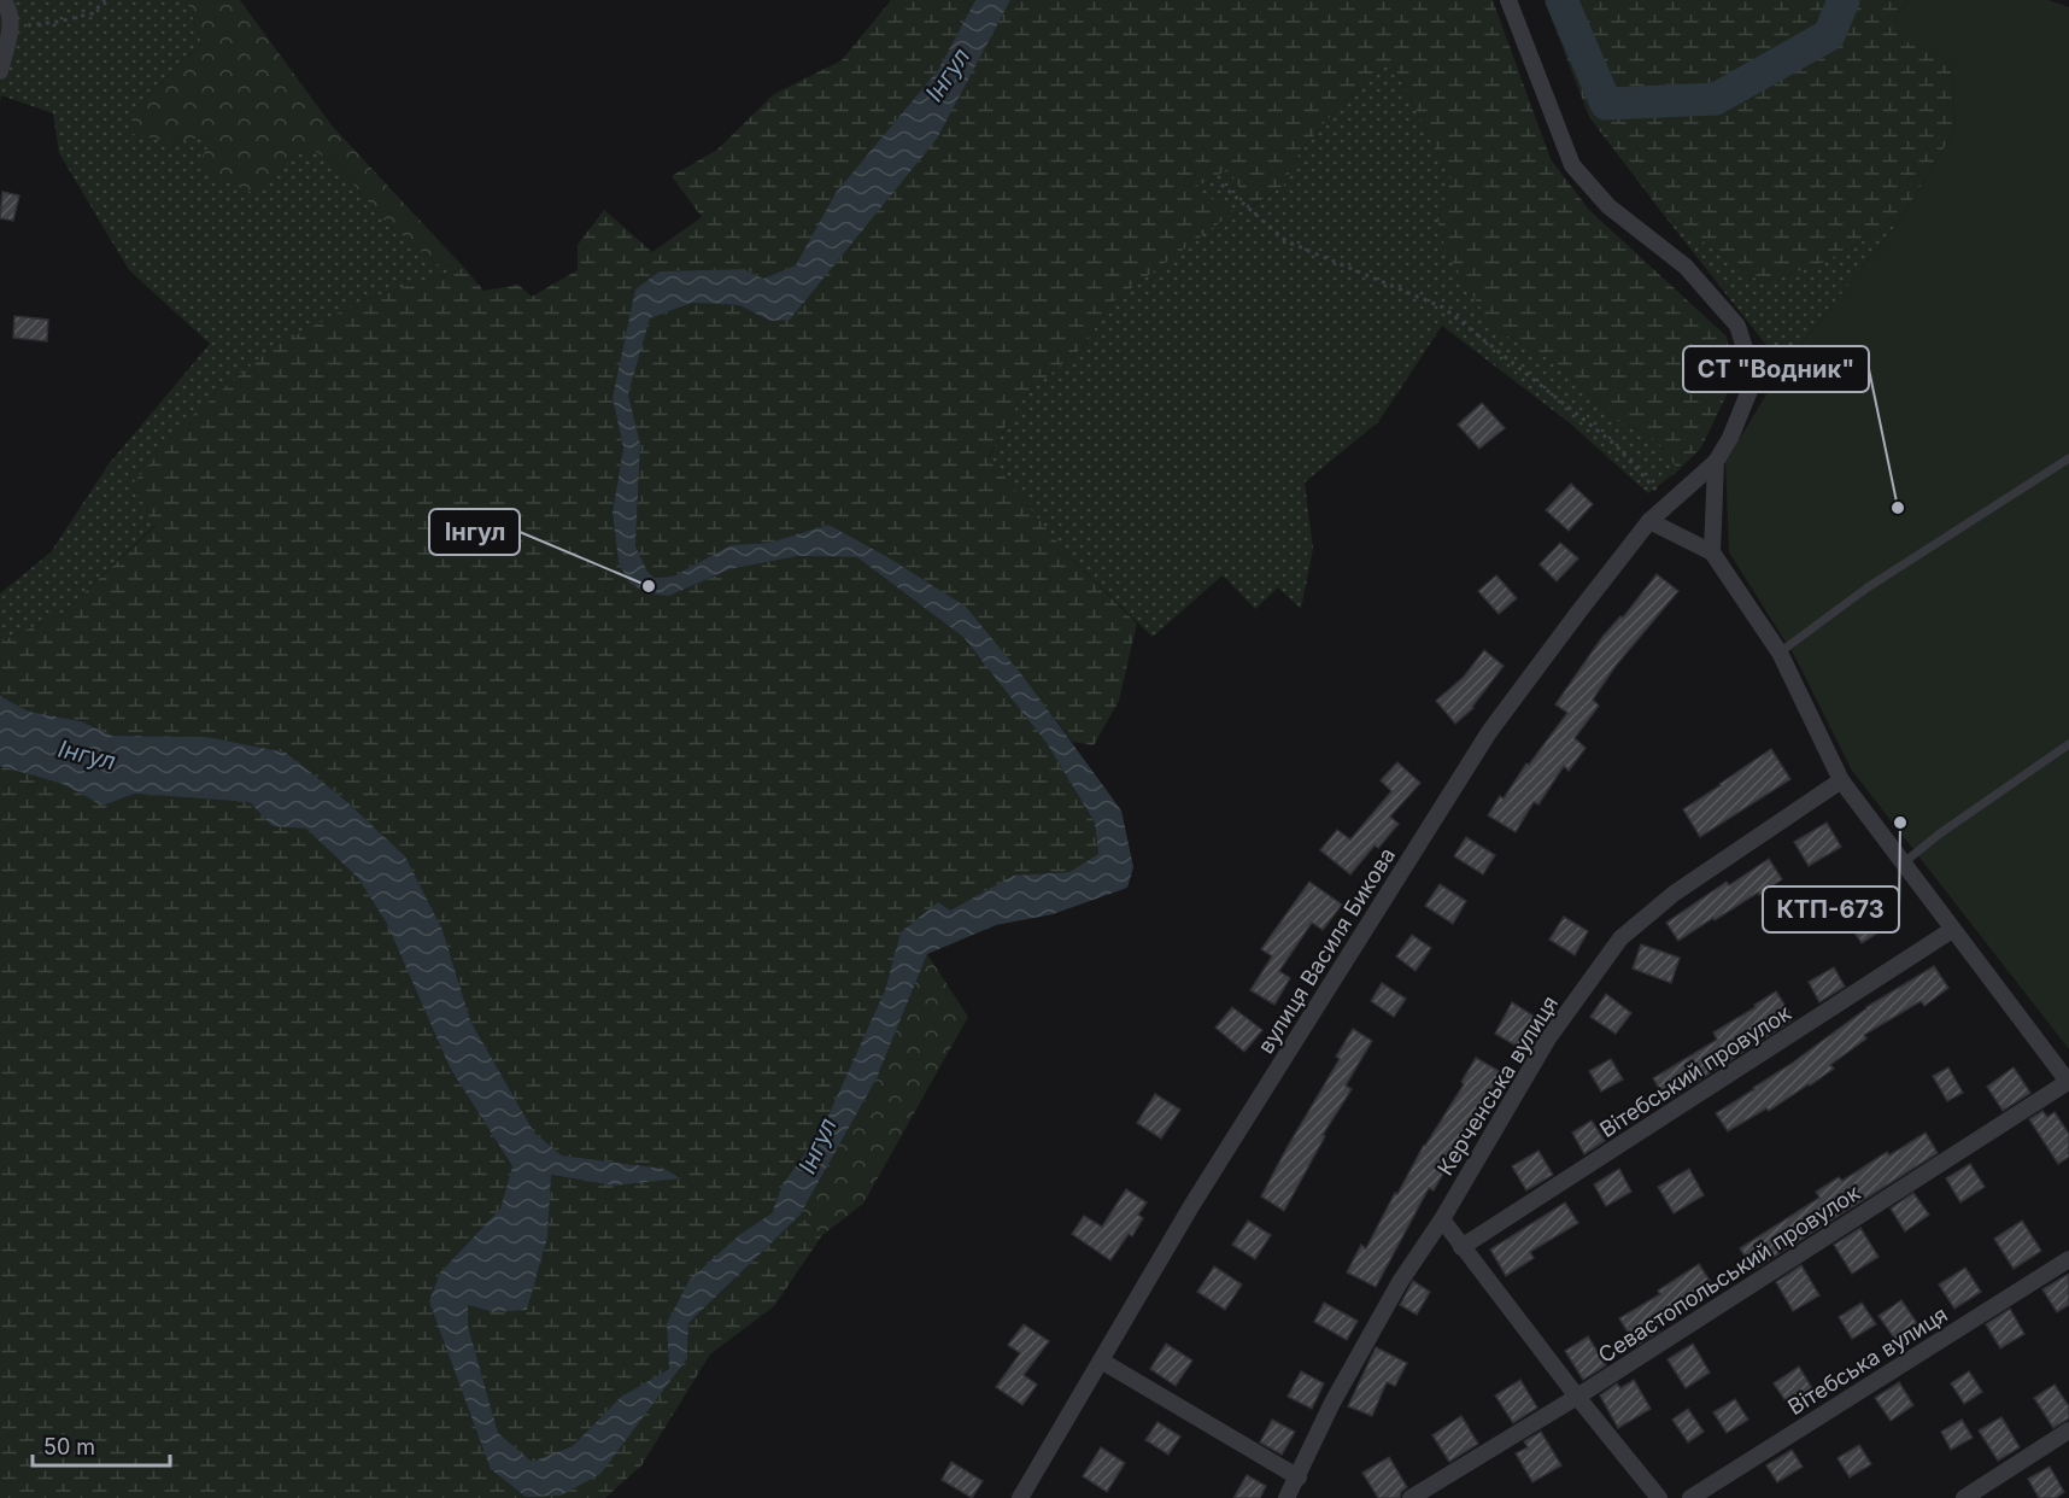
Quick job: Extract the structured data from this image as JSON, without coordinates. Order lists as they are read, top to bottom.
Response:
{
  "streets": {
    "street": [
      "вулиця Василя Бикова",
      "Вітебський провулок",
      "Керченська вулиця",
      "Севастопольський провулок",
      "Вітебська вулиця"
    ]
  },
  "water": ["Інгул"],
  "places": ["СТ \"Водник\"", "Інгул", "КТП-673"],
  "scale_bar": "50 m"
}
